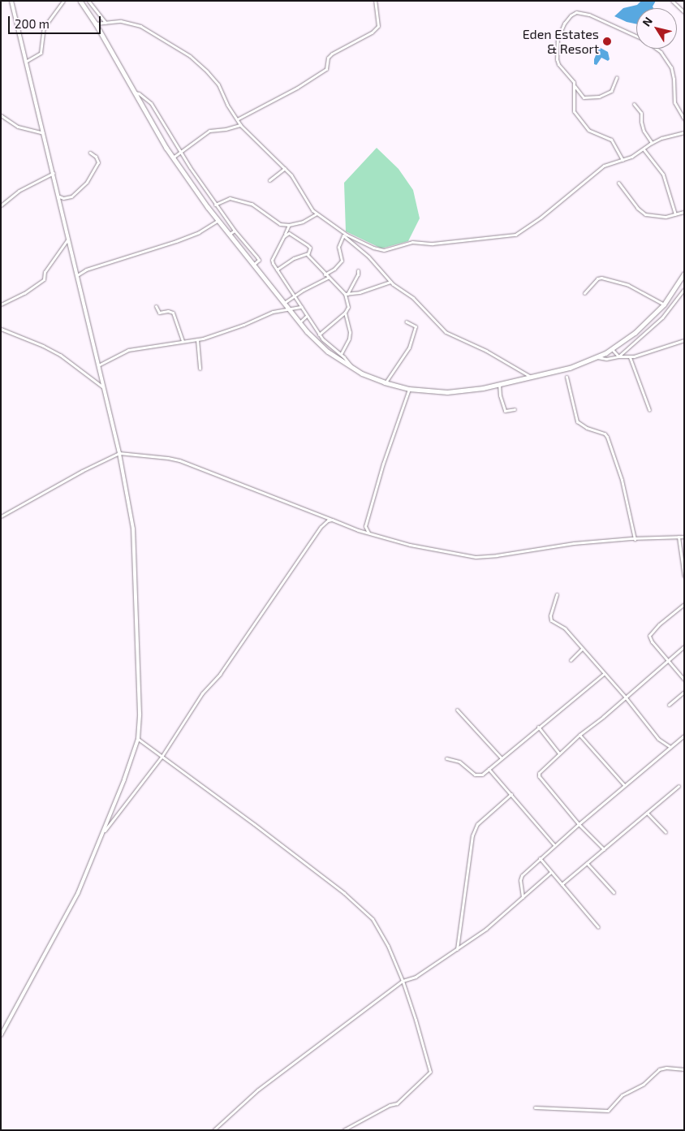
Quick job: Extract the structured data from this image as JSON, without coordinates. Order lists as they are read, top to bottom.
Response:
{
  "places": ["Eden Estates & Resort"],
  "scale_bar": "200 m",
  "north": "top left"
}
